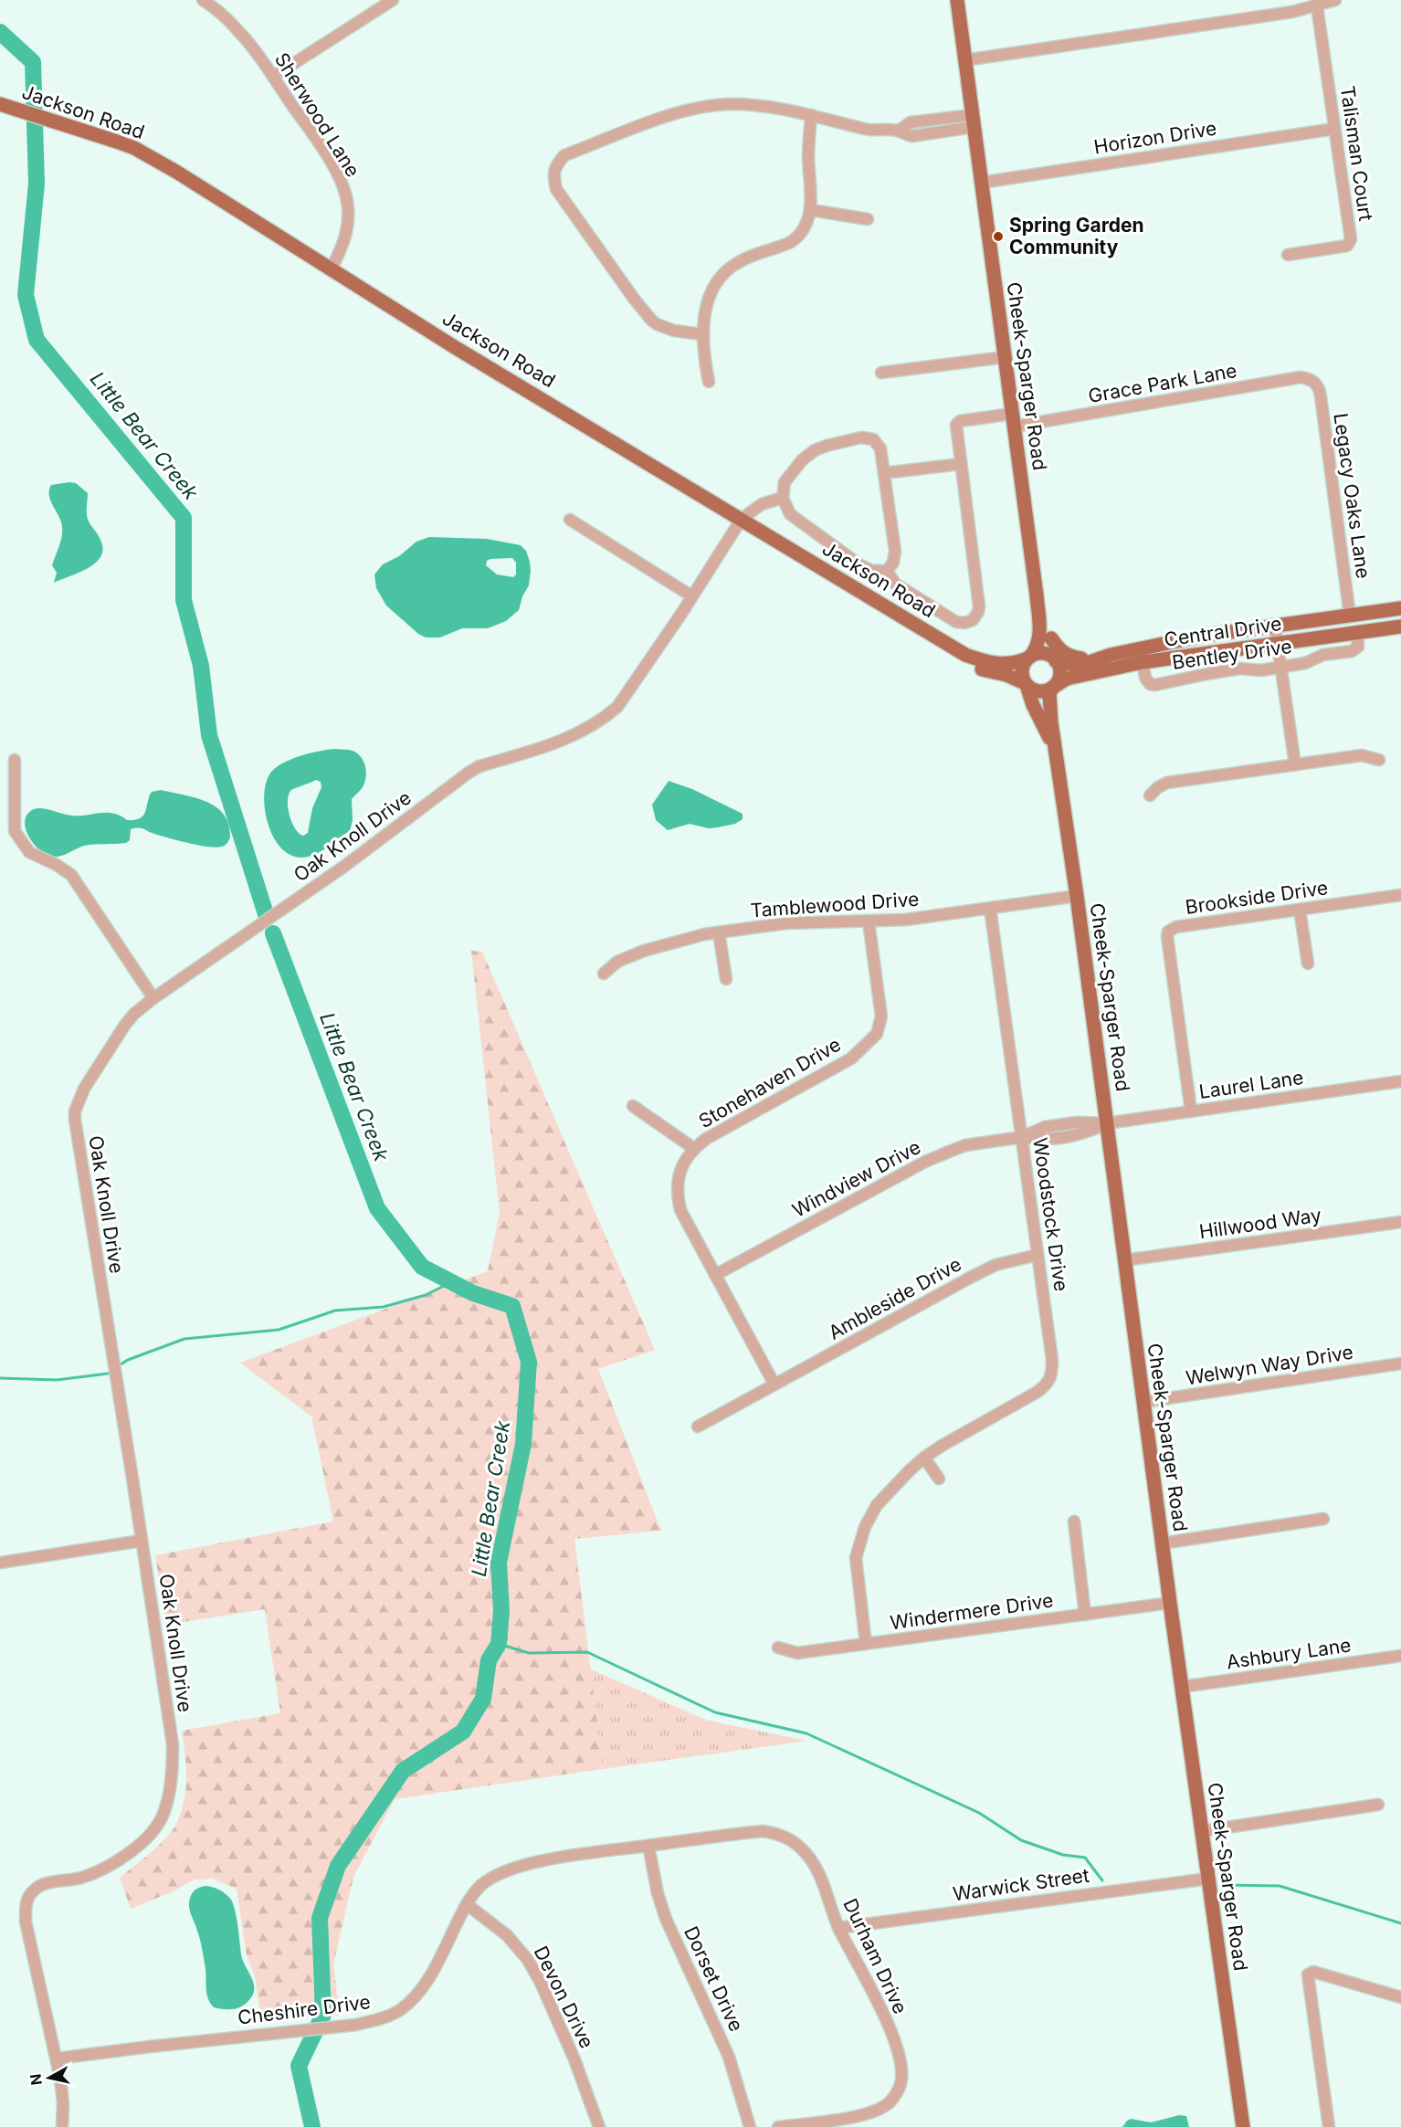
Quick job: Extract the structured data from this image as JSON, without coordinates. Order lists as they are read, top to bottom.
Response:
{
  "streets": {
    "main road": ["Jackson Road", "Cheek-Sparger Road", "Central Drive"],
    "street": [
      "Sherwood Lane",
      "Horizon Drive",
      "Talisman Court",
      "Grace Park Lane",
      "Legacy Oaks Lane",
      "Bentley Drive",
      "Oak Knoll Drive",
      "Brookside Drive",
      "Tamblewood Drive",
      "Stonehaven Drive",
      "Laurel Lane",
      "Windview Drive",
      "Woodstock Drive",
      "Hillwood Way",
      "Ambleside Drive",
      "Welwyn Way Drive",
      "Windermere Drive",
      "Ashbury Lane",
      "Warwick Street",
      "Durham Drive",
      "Dorset Drive",
      "Devon Drive",
      "Cheshire Drive"
    ]
  },
  "crossings": [
    ["Jackson Road", "Sherwood Lane"],
    ["Jackson Road", "Cheek-Sparger Road"],
    ["Jackson Road", "Central Drive"],
    ["Jackson Road", "Oak Knoll Drive"],
    ["Horizon Drive", "Talisman Court"],
    ["Horizon Drive", "Cheek-Sparger Road"],
    ["Cheek-Sparger Road", "Grace Park Lane"],
    ["Cheek-Sparger Road", "Central Drive"],
    ["Cheek-Sparger Road", "Tamblewood Drive"],
    ["Cheek-Sparger Road", "Laurel Lane"],
    ["Cheek-Sparger Road", "Windview Drive"],
    ["Cheek-Sparger Road", "Hillwood Way"],
    ["Cheek-Sparger Road", "Welwyn Way Drive"],
    ["Cheek-Sparger Road", "Windermere Drive"],
    ["Cheek-Sparger Road", "Ashbury Lane"],
    ["Cheek-Sparger Road", "Warwick Street"],
    ["Grace Park Lane", "Legacy Oaks Lane"],
    ["Legacy Oaks Lane", "Central Drive"],
    ["Central Drive", "Bentley Drive"],
    ["Oak Knoll Drive", "Cheshire Drive"],
    ["Brookside Drive", "Laurel Lane"],
    ["Tamblewood Drive", "Stonehaven Drive"],
    ["Tamblewood Drive", "Woodstock Drive"],
    ["Stonehaven Drive", "Windview Drive"],
    ["Stonehaven Drive", "Ambleside Drive"],
    ["Laurel Lane", "Windview Drive"],
    ["Windview Drive", "Woodstock Drive"],
    ["Woodstock Drive", "Ambleside Drive"],
    ["Woodstock Drive", "Windermere Drive"],
    ["Warwick Street", "Durham Drive"],
    ["Durham Drive", "Cheshire Drive"],
    ["Dorset Drive", "Cheshire Drive"],
    ["Devon Drive", "Cheshire Drive"]
  ],
  "water": ["Little Bear Creek"],
  "places": ["Spring Garden Community"],
  "north": "left"
}
